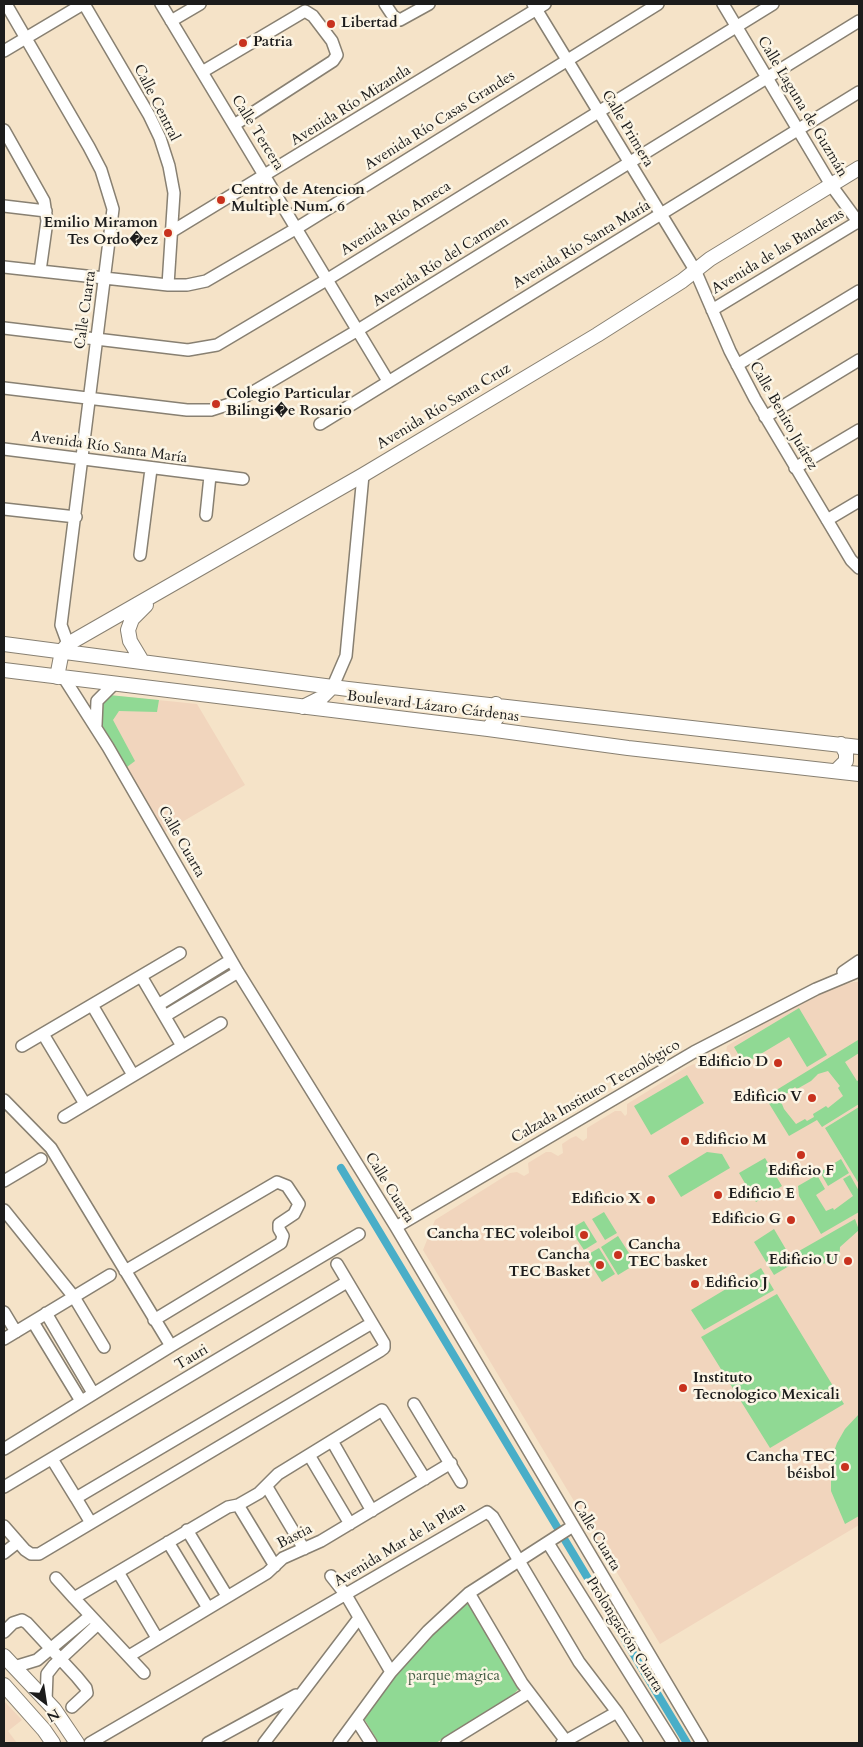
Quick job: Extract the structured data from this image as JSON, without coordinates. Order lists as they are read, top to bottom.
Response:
{
  "streets": {
    "main road": ["Avenida Río Santa Cruz", "Boulevard Lázaro Cárdenas"],
    "street": [
      "Calle Central",
      "Avenida Río Mizantla",
      "Calle Laguna de Guzmán",
      "Avenida Río Casas Grandes",
      "Calle Primera",
      "Calle Tercera",
      "Avenida Río Ameca",
      "Avenida Río Santa María",
      "Avenida de las Banderas",
      "Avenida Río del Carmen",
      "Calle Cuarta",
      "Calle Benito Juárez",
      "Calzada Instituto Tecnológico",
      "Tauri",
      "Bastia",
      "Avenida Mar de la Plata",
      "Prolongación Cuarta"
    ]
  },
  "crossings": [
    ["Calle Central", "Avenida Río Mizantla"],
    ["Calle Central", "Avenida Río Casas Grandes"],
    ["Avenida Río Mizantla", "Calle Primera"],
    ["Avenida Río Mizantla", "Calle Tercera"],
    ["Calle Laguna de Guzmán", "Avenida Río Ameca"],
    ["Calle Laguna de Guzmán", "Avenida Río Santa María"],
    ["Calle Laguna de Guzmán", "Avenida de las Banderas"],
    ["Calle Laguna de Guzmán", "Avenida Río del Carmen"],
    ["Calle Laguna de Guzmán", "Avenida Río Santa Cruz"],
    ["Avenida Río Casas Grandes", "Calle Primera"],
    ["Avenida Río Casas Grandes", "Calle Tercera"],
    ["Avenida Río Casas Grandes", "Calle Cuarta"],
    ["Calle Primera", "Avenida Río Ameca"],
    ["Calle Primera", "Avenida Río Santa María"],
    ["Calle Primera", "Avenida Río del Carmen"],
    ["Calle Primera", "Avenida Río Santa Cruz"],
    ["Calle Primera", "Calle Benito Juárez"],
    ["Calle Tercera", "Avenida Río Ameca"],
    ["Calle Tercera", "Avenida Río Santa María"],
    ["Calle Tercera", "Avenida Río del Carmen"],
    ["Avenida Río Ameca", "Calle Cuarta"],
    ["Avenida Río Santa María", "Calle Cuarta"],
    ["Avenida de las Banderas", "Calle Benito Juárez"],
    ["Avenida Río del Carmen", "Calle Cuarta"],
    ["Calle Cuarta", "Avenida Río Santa Cruz"],
    ["Calle Cuarta", "Boulevard Lázaro Cárdenas"],
    ["Calle Cuarta", "Calzada Instituto Tecnológico"],
    ["Avenida Río Santa Cruz", "Calle Benito Juárez"],
    ["Avenida Río Santa Cruz", "Boulevard Lázaro Cárdenas"]
  ],
  "parks": ["parque magica"],
  "places": [
    "Libertad",
    "Patria",
    "Centro de Atencion Multiple Num. 6",
    "Emilio Miramon Tes Ordo�ez",
    "Colegio Particular Bilingi�e Rosario",
    "Edificio D",
    "Edificio V",
    "Edificio M",
    "Edificio F",
    "Edificio E",
    "Edificio X",
    "Edificio G",
    "Cancha TEC voleibol",
    "Cancha TEC basket",
    "Edificio U",
    "Cancha TEC Basket",
    "Edificio J",
    "Instituto Tecnologico Mexicali",
    "Cancha TEC béisbol"
  ],
  "north": "bottom right"
}
